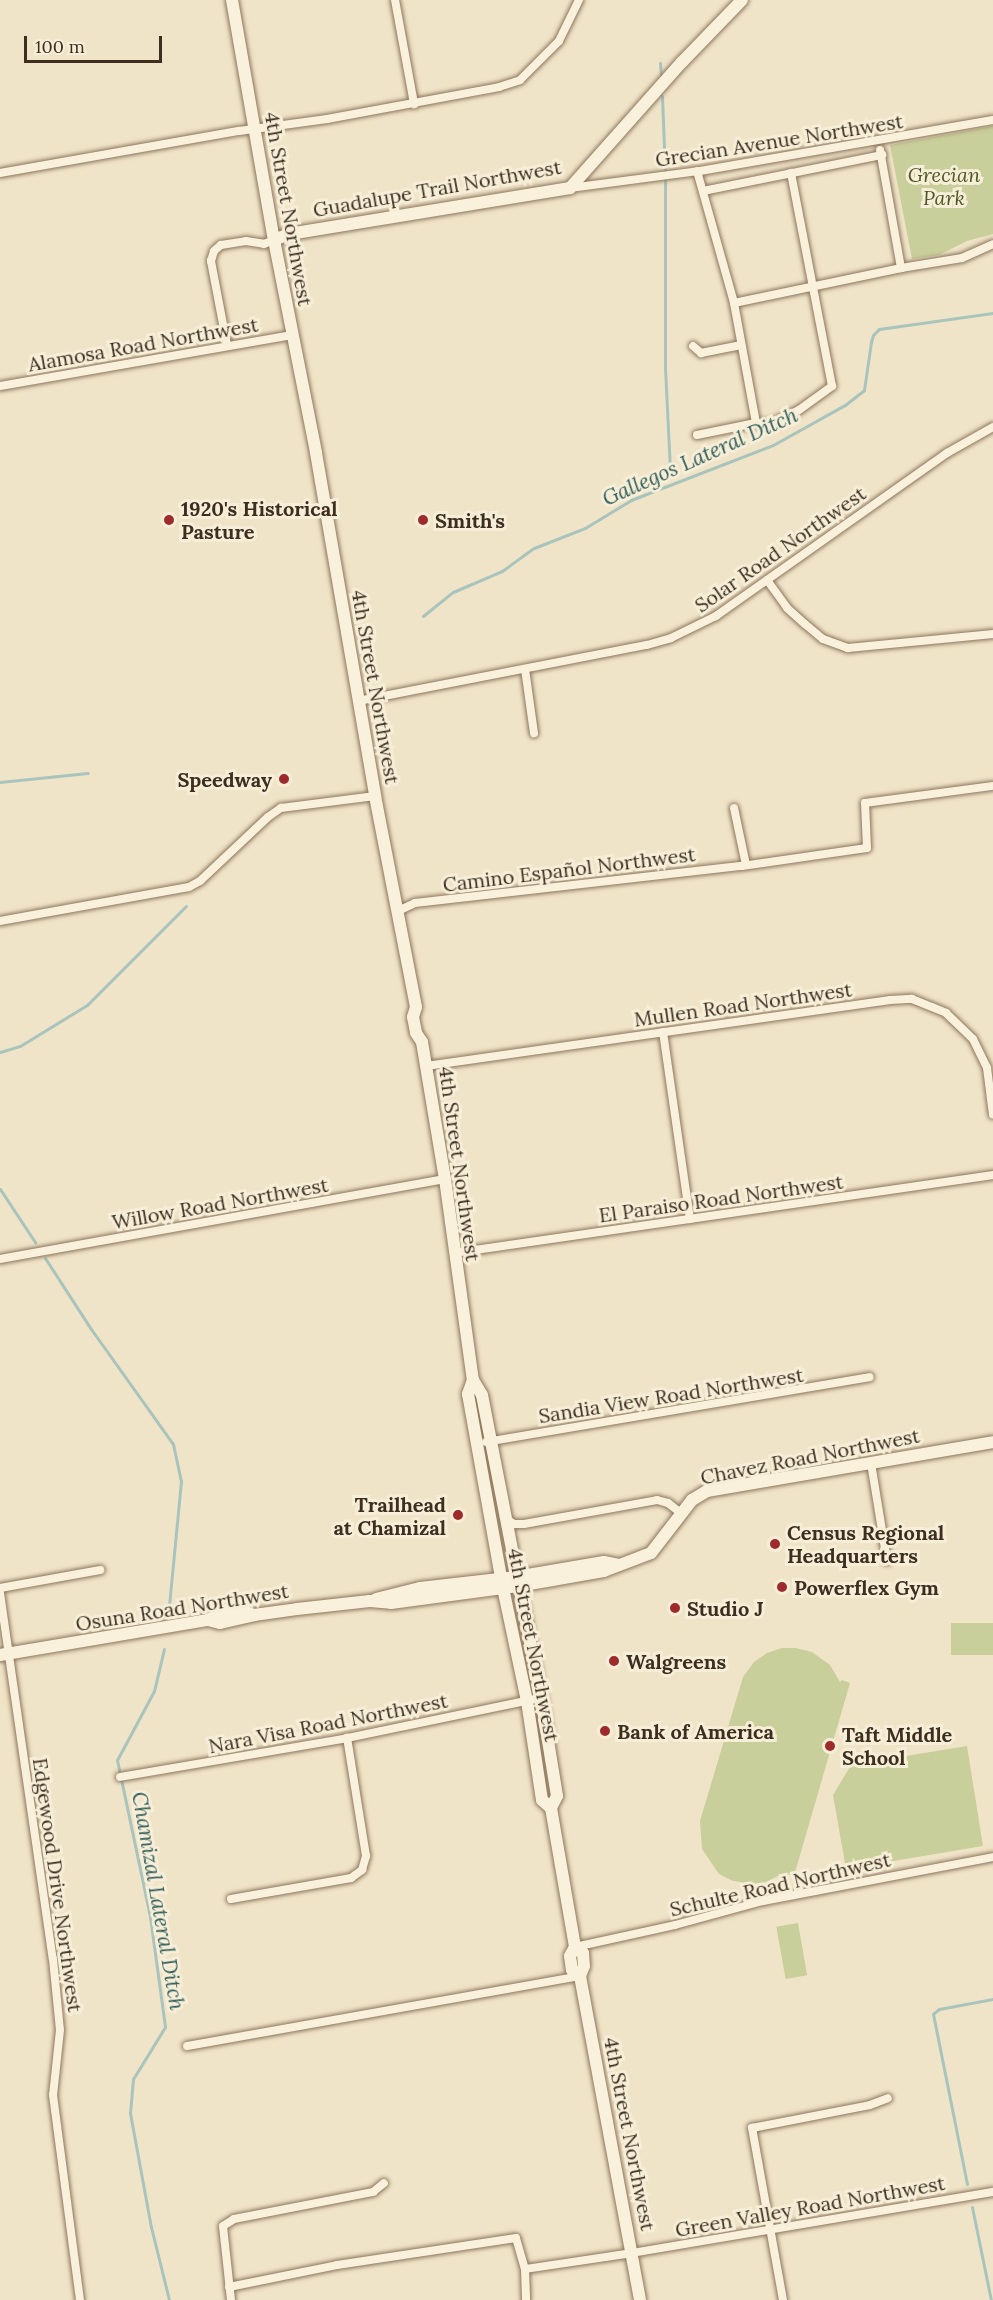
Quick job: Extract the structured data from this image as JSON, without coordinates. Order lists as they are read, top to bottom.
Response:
{
  "streets": {
    "main road": [
      "Guadalupe Trail Northwest",
      "4th Street Northwest",
      "Chavez Road Northwest",
      "Osuna Road Northwest"
    ],
    "street": [
      "Grecian Avenue Northwest",
      "Alamosa Road Northwest",
      "Solar Road Northwest",
      "Camino Español Northwest",
      "Mullen Road Northwest",
      "El Paraiso Road Northwest",
      "Willow Road Northwest",
      "Sandia View Road Northwest",
      "Nara Visa Road Northwest",
      "Schulte Road Northwest",
      "Edgewood Drive Northwest",
      "Green Valley Road Northwest"
    ]
  },
  "crossings": [
    ["Grecian Avenue Northwest", "Guadalupe Trail Northwest"],
    ["Guadalupe Trail Northwest", "4th Street Northwest"],
    ["4th Street Northwest", "Alamosa Road Northwest"],
    ["4th Street Northwest", "Solar Road Northwest"],
    ["4th Street Northwest", "Camino Español Northwest"],
    ["4th Street Northwest", "Mullen Road Northwest"],
    ["4th Street Northwest", "El Paraiso Road Northwest"],
    ["4th Street Northwest", "Willow Road Northwest"],
    ["4th Street Northwest", "Sandia View Road Northwest"],
    ["4th Street Northwest", "Osuna Road Northwest"],
    ["4th Street Northwest", "Nara Visa Road Northwest"],
    ["4th Street Northwest", "Schulte Road Northwest"],
    ["4th Street Northwest", "Green Valley Road Northwest"],
    ["Chavez Road Northwest", "Osuna Road Northwest"],
    ["Osuna Road Northwest", "Edgewood Drive Northwest"]
  ],
  "water": ["Gallegos Lateral Ditch", "Chamizal Lateral Ditch"],
  "parks": ["Grecian Park"],
  "places": [
    "1920's Historical Pasture",
    "Smith's",
    "Speedway",
    "Trailhead at Chamizal",
    "Census Regional Headquarters",
    "Powerflex Gym",
    "Studio J",
    "Walgreens",
    "Bank of America",
    "Taft Middle School"
  ],
  "scale_bar": "100 m"
}
